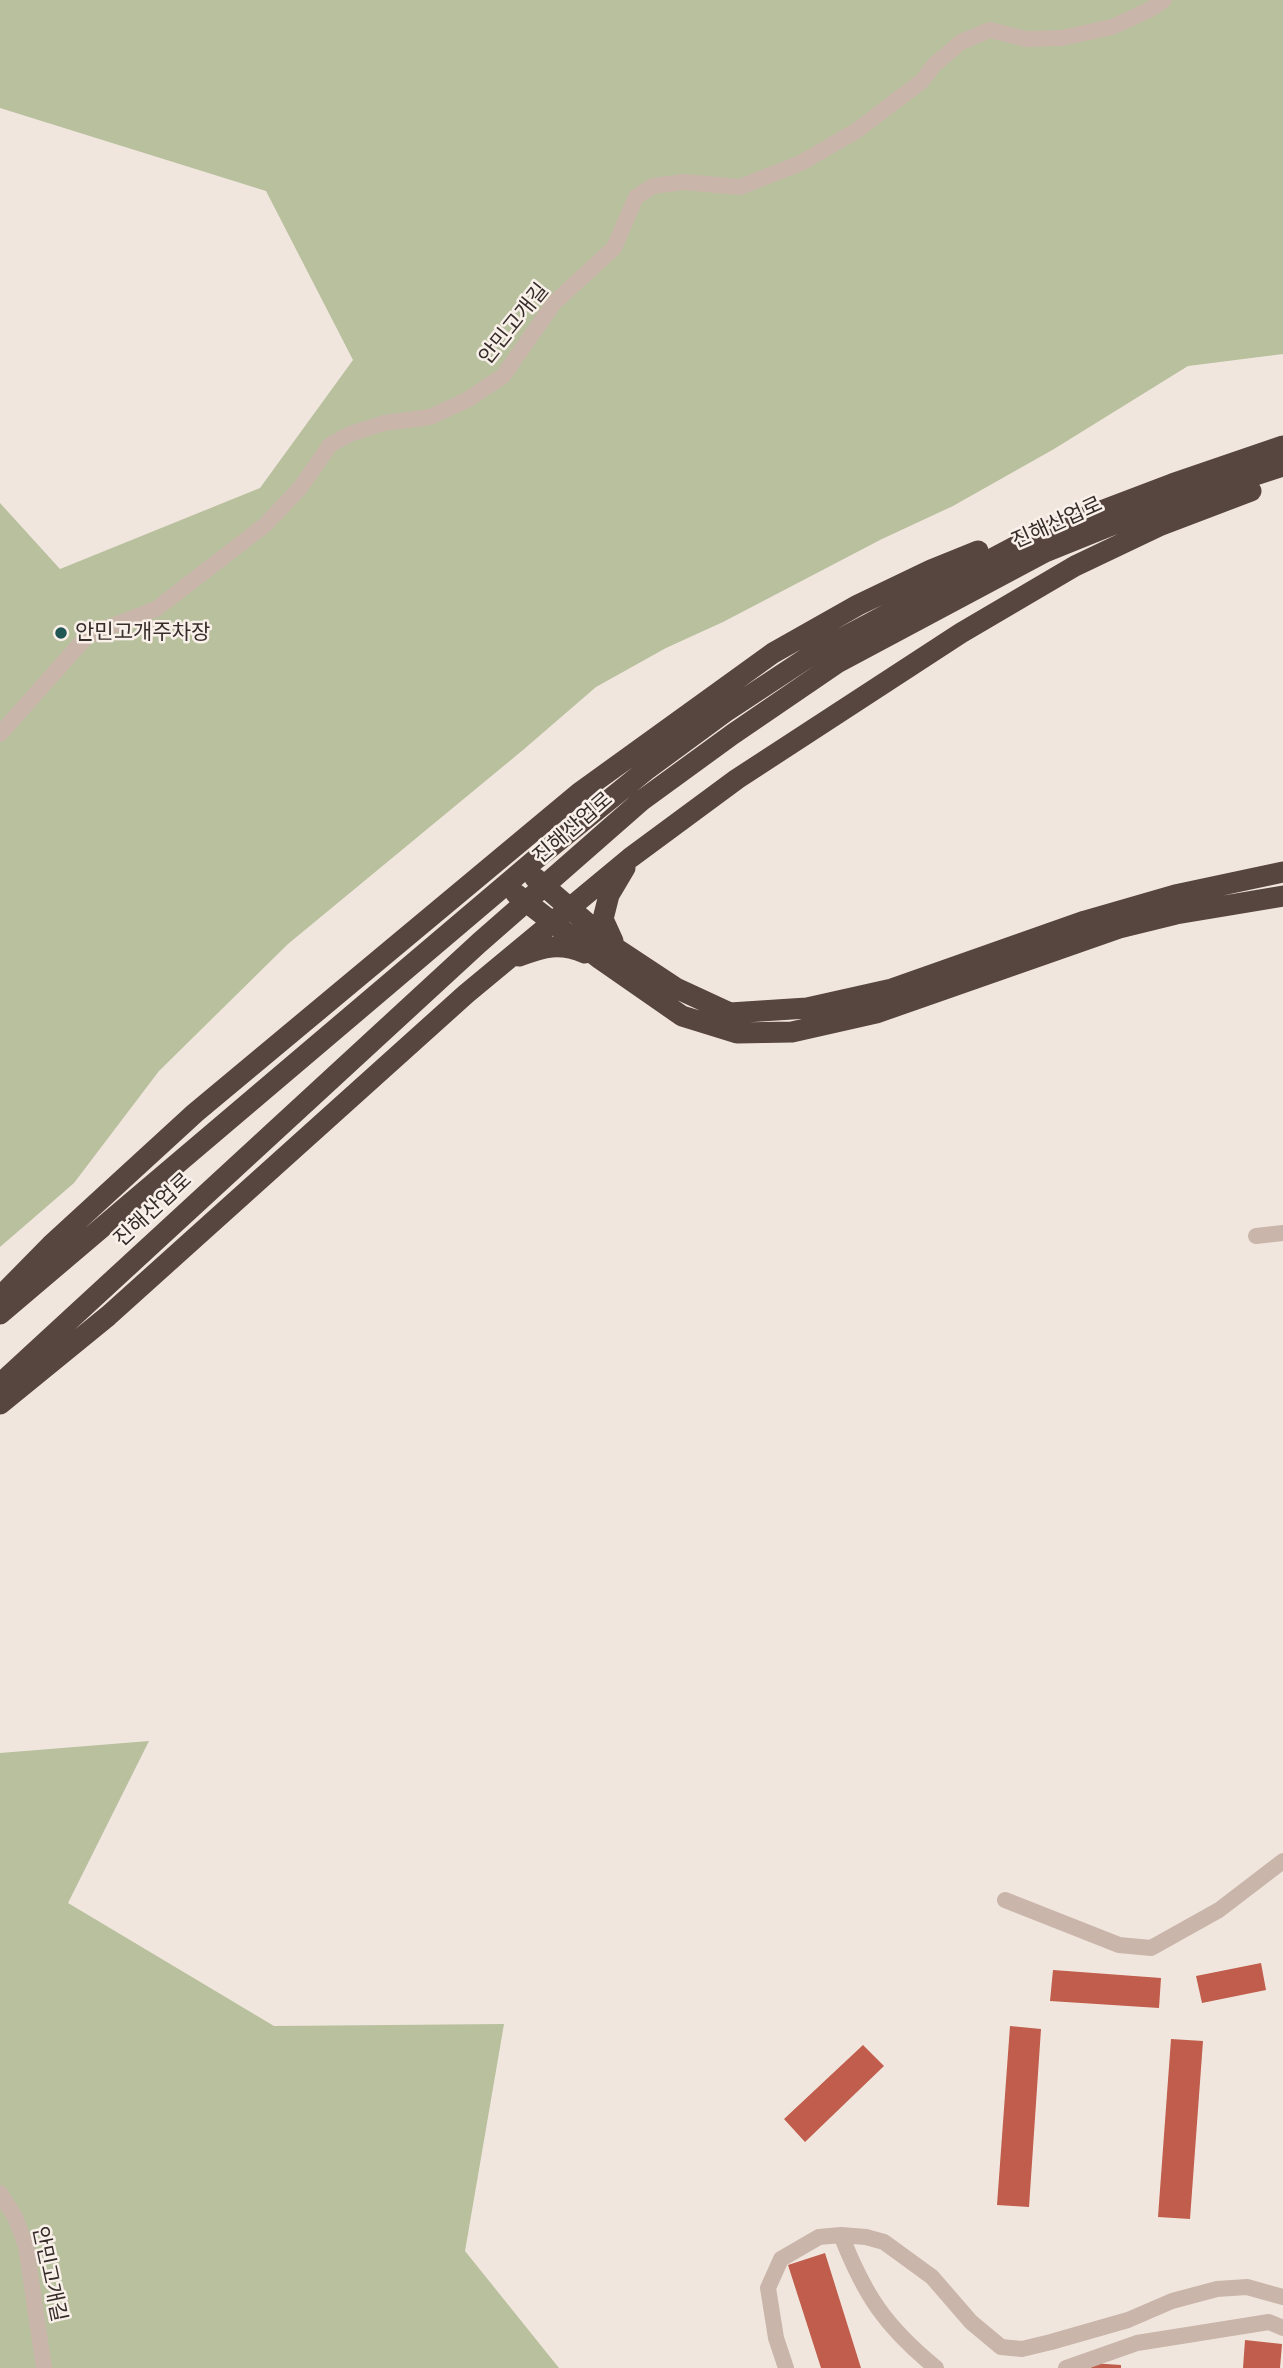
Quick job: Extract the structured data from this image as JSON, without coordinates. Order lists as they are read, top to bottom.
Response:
{
  "streets": {
    "highway": ["진해산업로"],
    "street": ["안민고개길"]
  },
  "places": ["안민고개주차장"]
}
